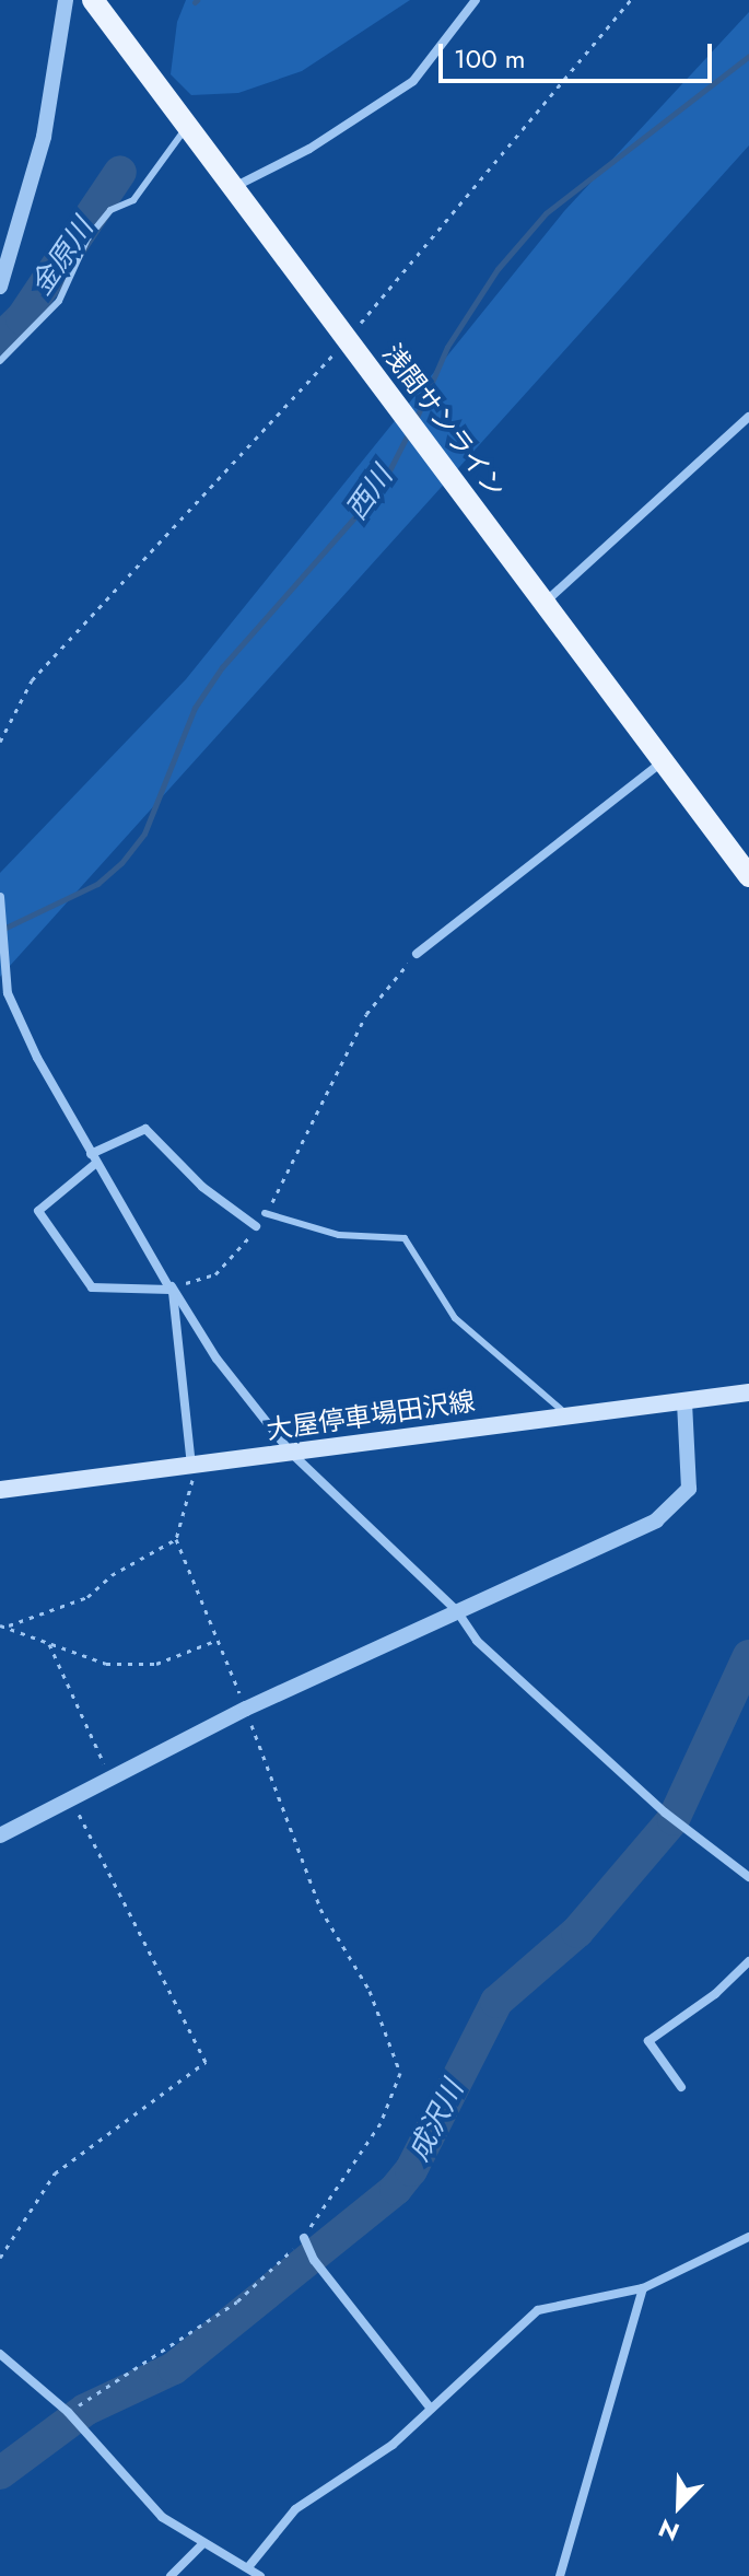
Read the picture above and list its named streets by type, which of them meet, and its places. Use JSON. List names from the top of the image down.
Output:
{
  "streets": {
    "main road": ["浅間サンライン", "大屋停車場田沢線"]
  },
  "water": ["金原川", "西川", "成沢川"],
  "scale_bar": "100 m",
  "north": "bottom left"
}
